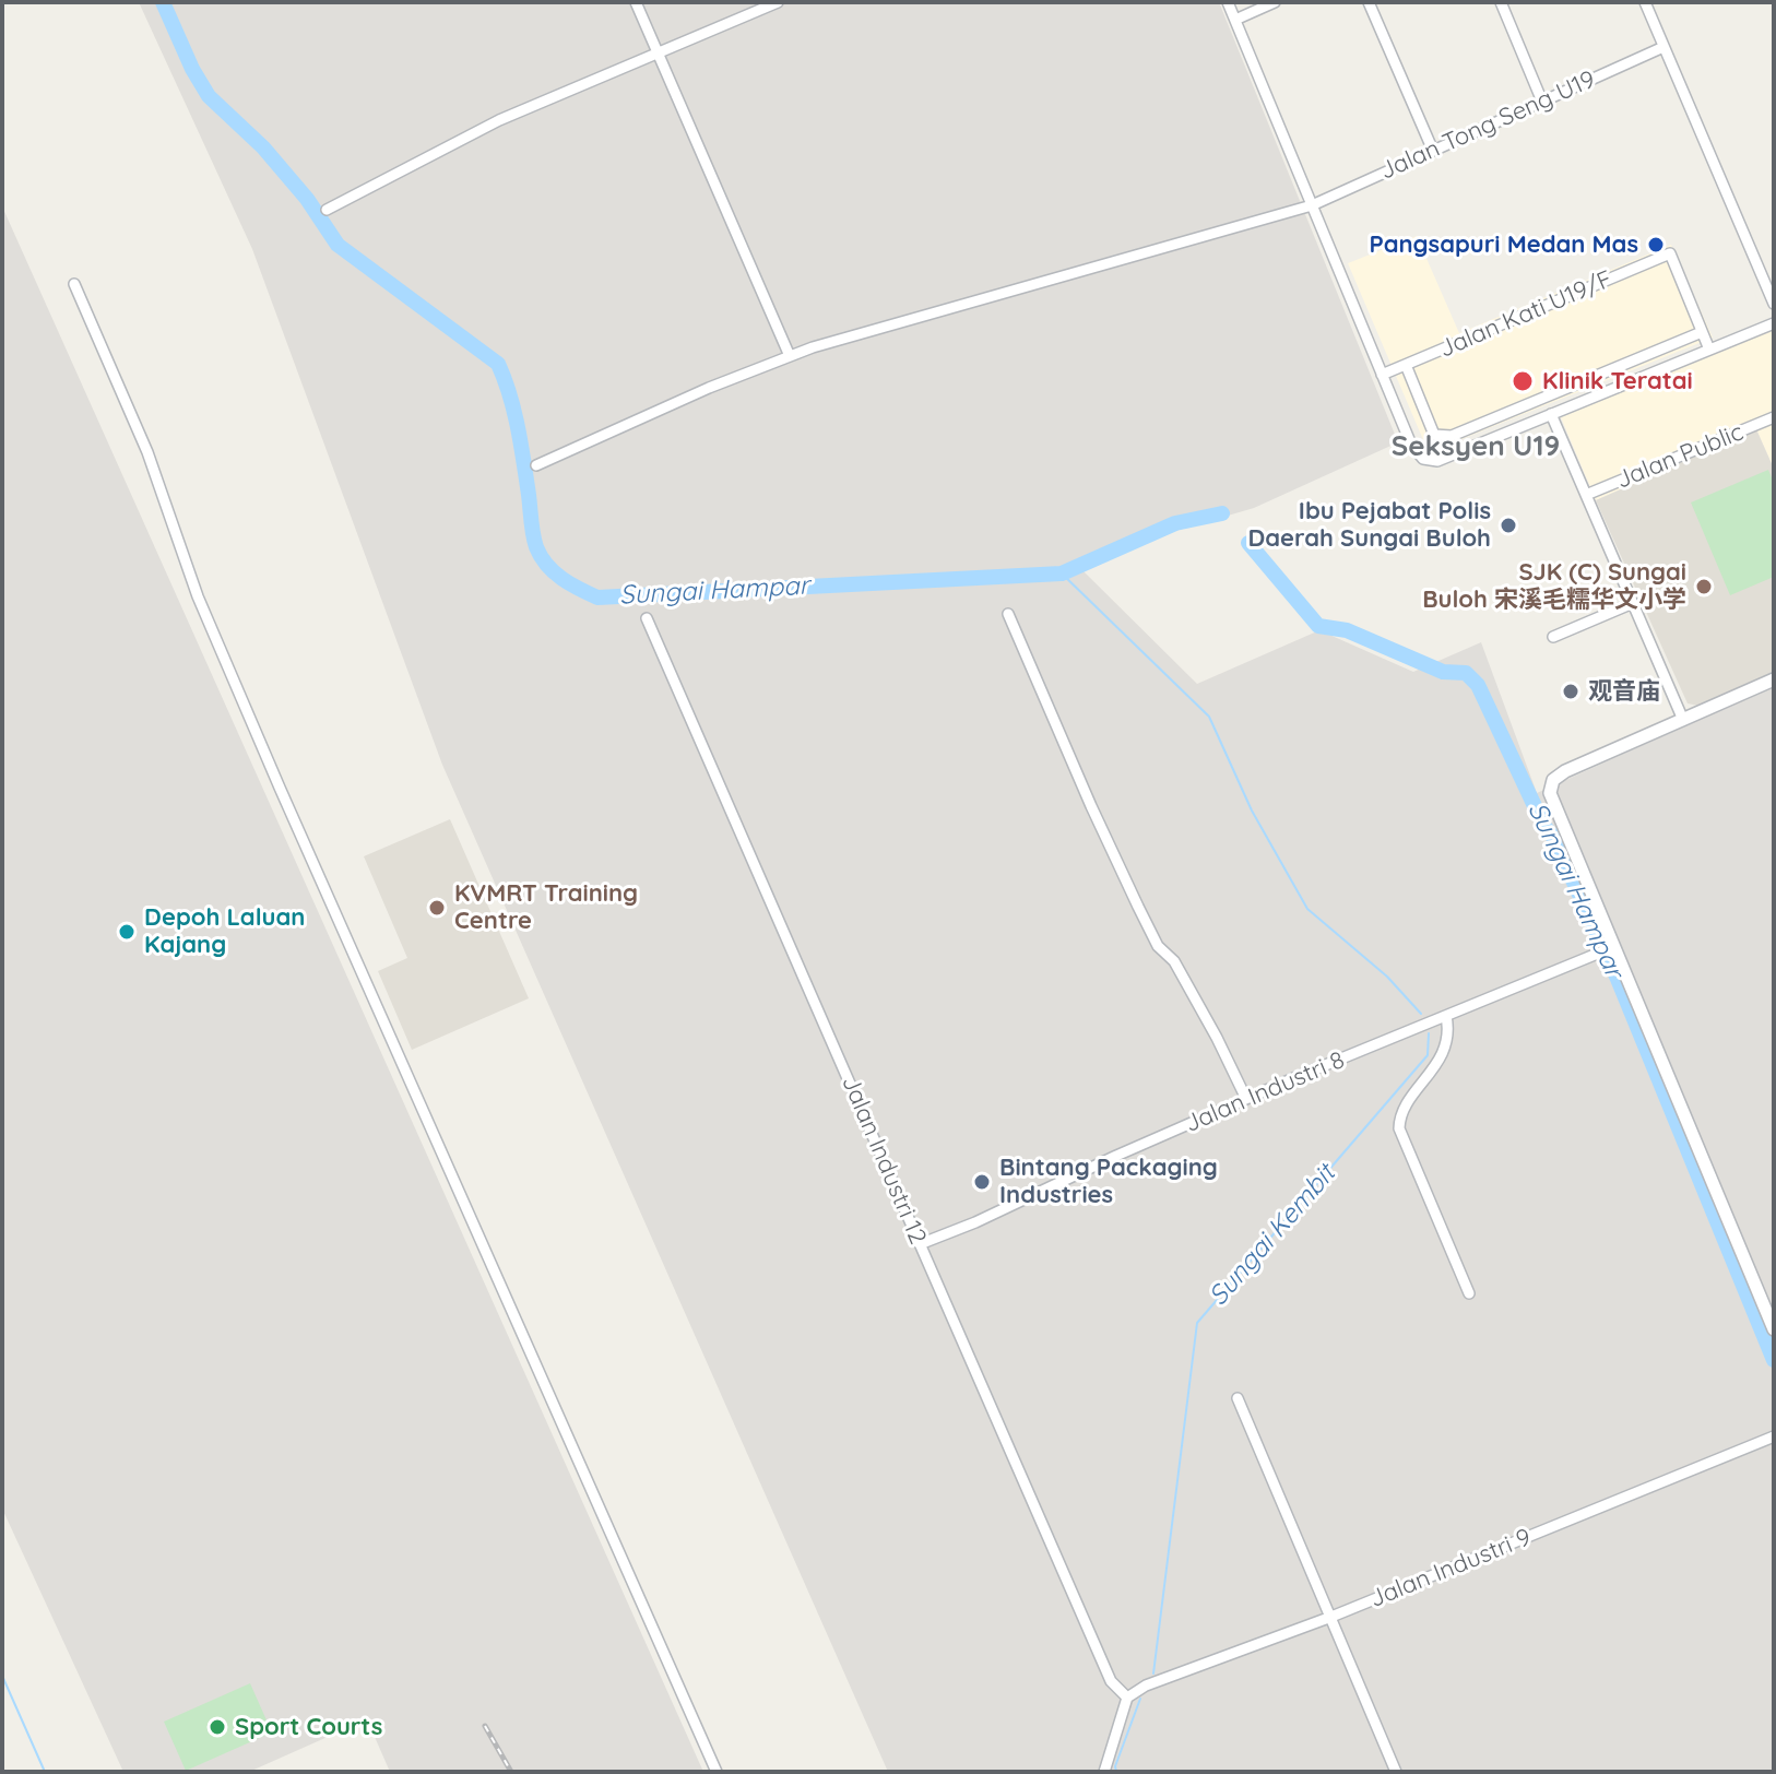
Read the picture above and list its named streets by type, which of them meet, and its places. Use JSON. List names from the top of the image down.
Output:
{
  "streets": {
    "street": [
      "Jalan Tong Seng U19",
      "Jalan Kati U19/F",
      "Jalan Public",
      "Jalan Industri 8",
      "Jalan Industri 12",
      "Jalan Industri 9"
    ]
  },
  "crossings": [
    ["Jalan Industri 8", "Jalan Industri 12"],
    ["Jalan Industri 12", "Jalan Industri 9"]
  ],
  "districts": ["Seksyen U19"],
  "water": ["Sungai Hampar", "Sungai Kembit"],
  "places": [
    "Pangsapuri Medan Mas",
    "Klinik Teratai",
    "Ibu Pejabat Polis Daerah Sungai Buloh",
    "SJK (C) Sungai Buloh 宋溪毛糯华文小学",
    "观音庙",
    "KVMRT Training Centre",
    "Depoh Laluan Kajang",
    "Bintang Packaging Industries",
    "Sport Courts"
  ]
}
